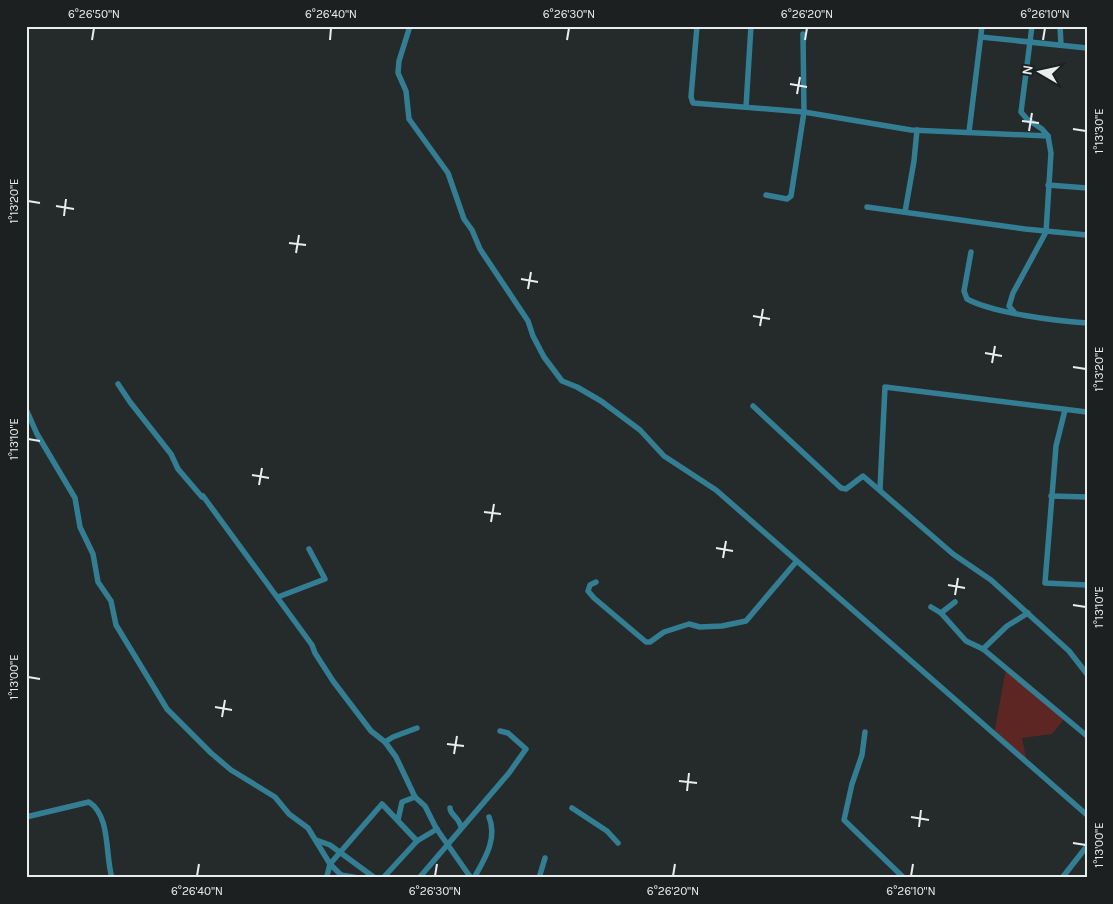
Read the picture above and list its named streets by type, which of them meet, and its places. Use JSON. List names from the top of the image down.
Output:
{
  "north": "left",
  "coordinates": [
    "6°26'50\"N",
    "6°26'40\"N",
    "6°26'30\"N",
    "6°26'20\"N",
    "6°26'10\"N",
    "1°13'30\"E",
    "1°13'20\"E",
    "1°13'10\"E",
    "1°13'00\"E"
  ]
}
